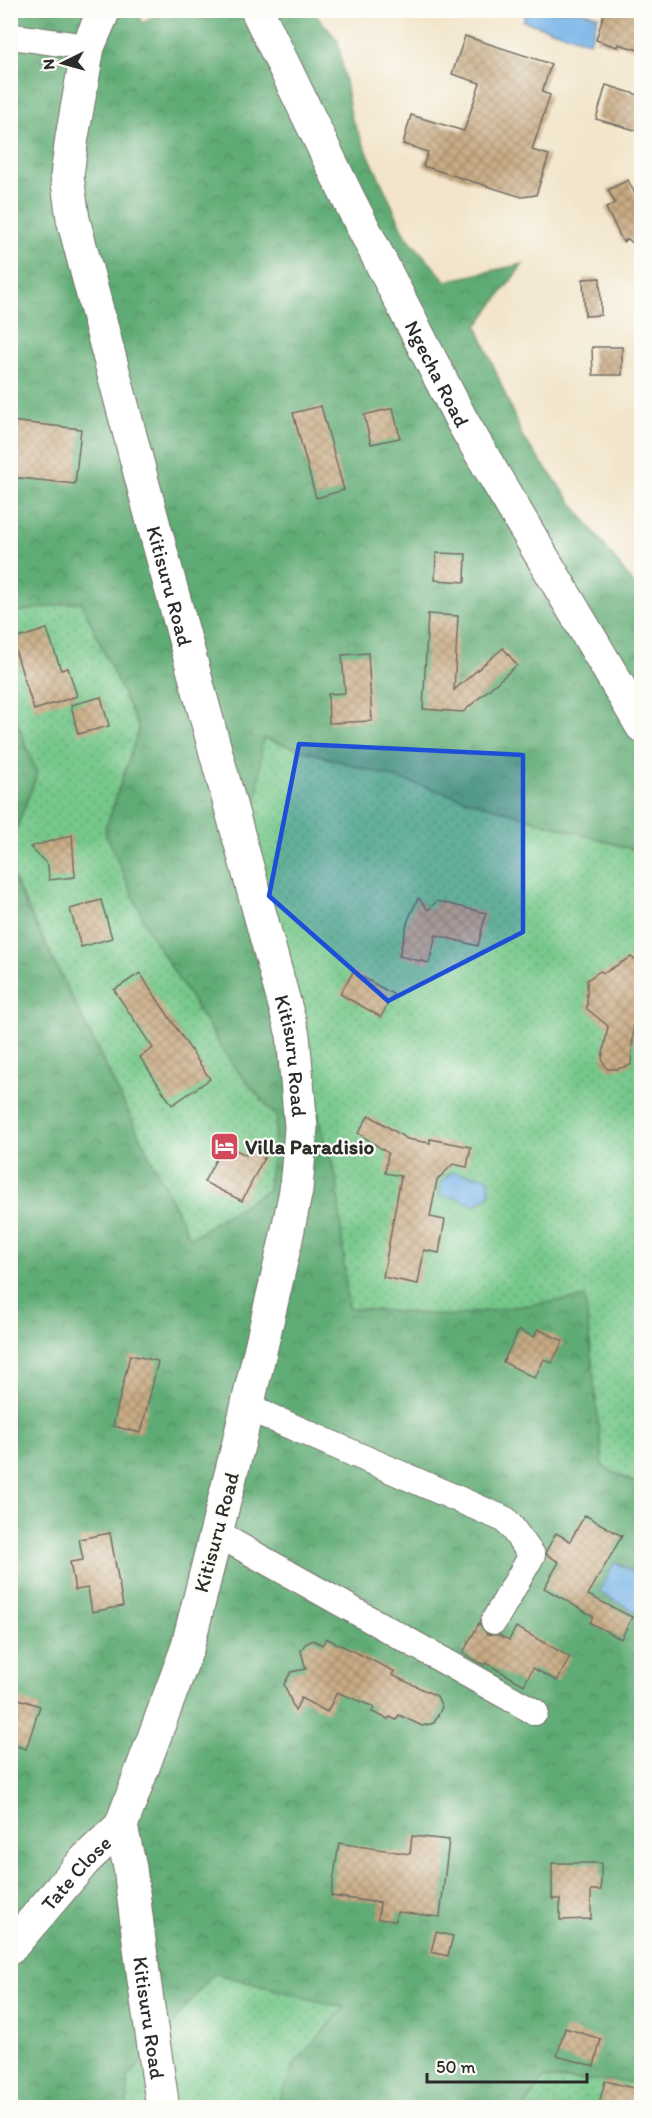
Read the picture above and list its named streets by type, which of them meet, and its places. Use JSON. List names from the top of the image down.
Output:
{
  "streets": {
    "street": ["Ngecha Road", "Kitisuru Road", "Tate Close"]
  },
  "crossings": [
    ["Kitisuru Road", "Tate Close"]
  ],
  "places": {
    "hotel": ["Villa Paradisio"]
  },
  "scale_bar": "50 m",
  "north": "left"
}
